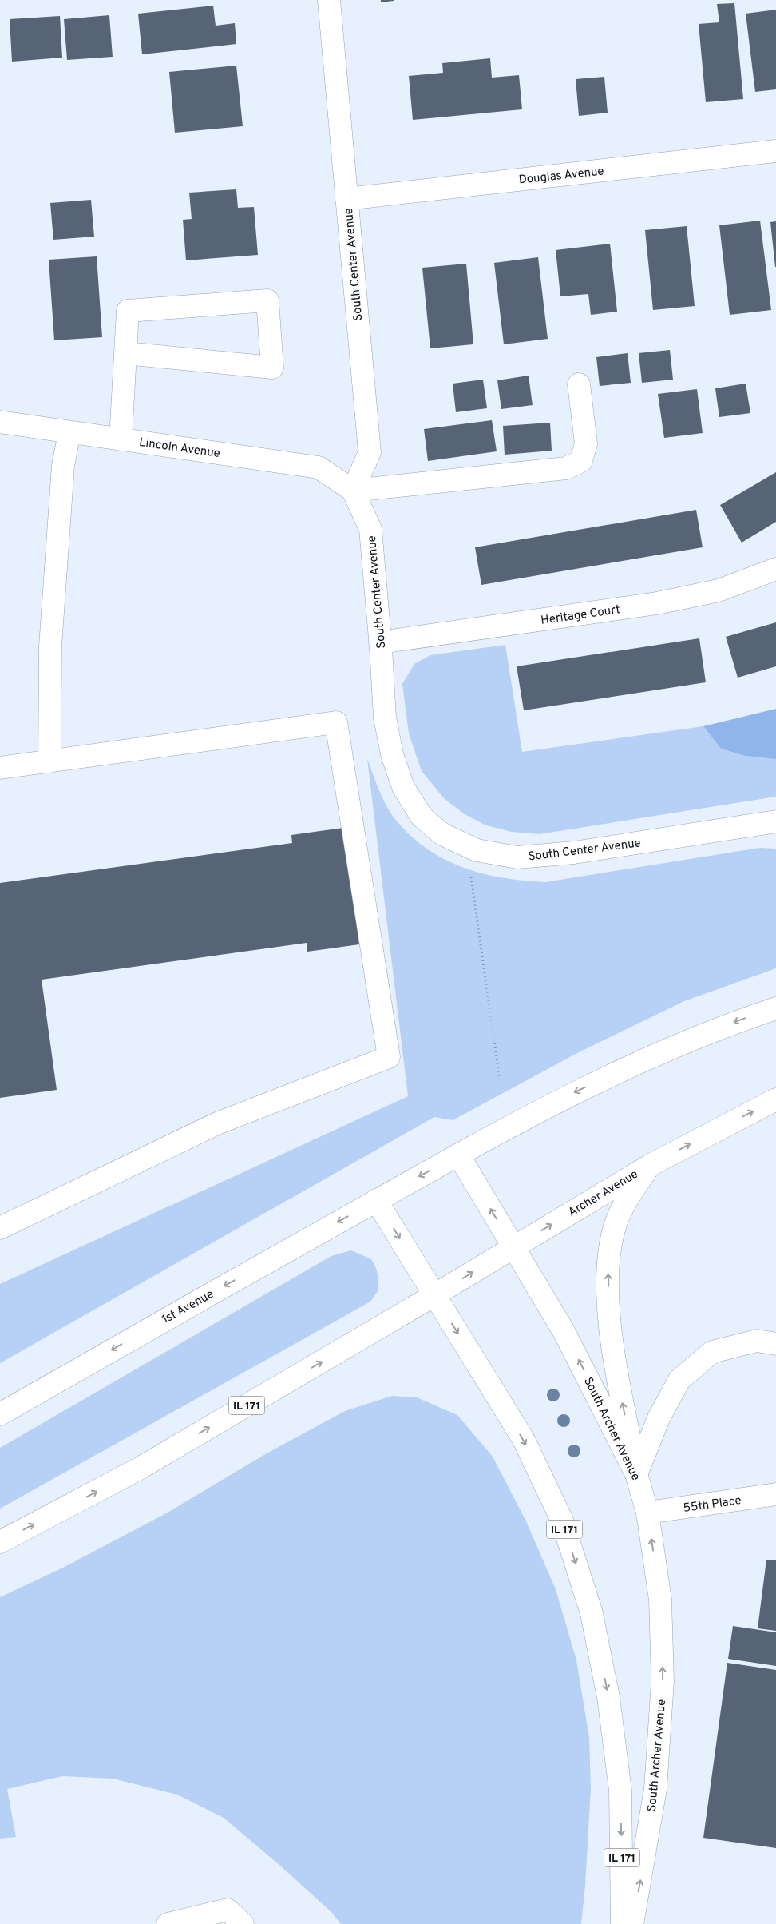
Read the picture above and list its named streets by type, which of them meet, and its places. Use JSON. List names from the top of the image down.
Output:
{
  "streets": {
    "main road": [
      "Douglas Avenue",
      "South Center Avenue",
      "Lincoln Avenue",
      "Heritage Court",
      "Archer Avenue",
      "1st Avenue",
      "IL 171",
      "South Archer Avenue",
      "55th Place"
    ]
  },
  "crossings": [
    ["Douglas Avenue", "South Center Avenue"],
    ["South Center Avenue", "Lincoln Avenue"],
    ["South Center Avenue", "Heritage Court"],
    ["Archer Avenue", "IL 171"],
    ["Archer Avenue", "South Archer Avenue"],
    ["1st Avenue", "South Archer Avenue"],
    ["South Archer Avenue", "55th Place"]
  ]
}
